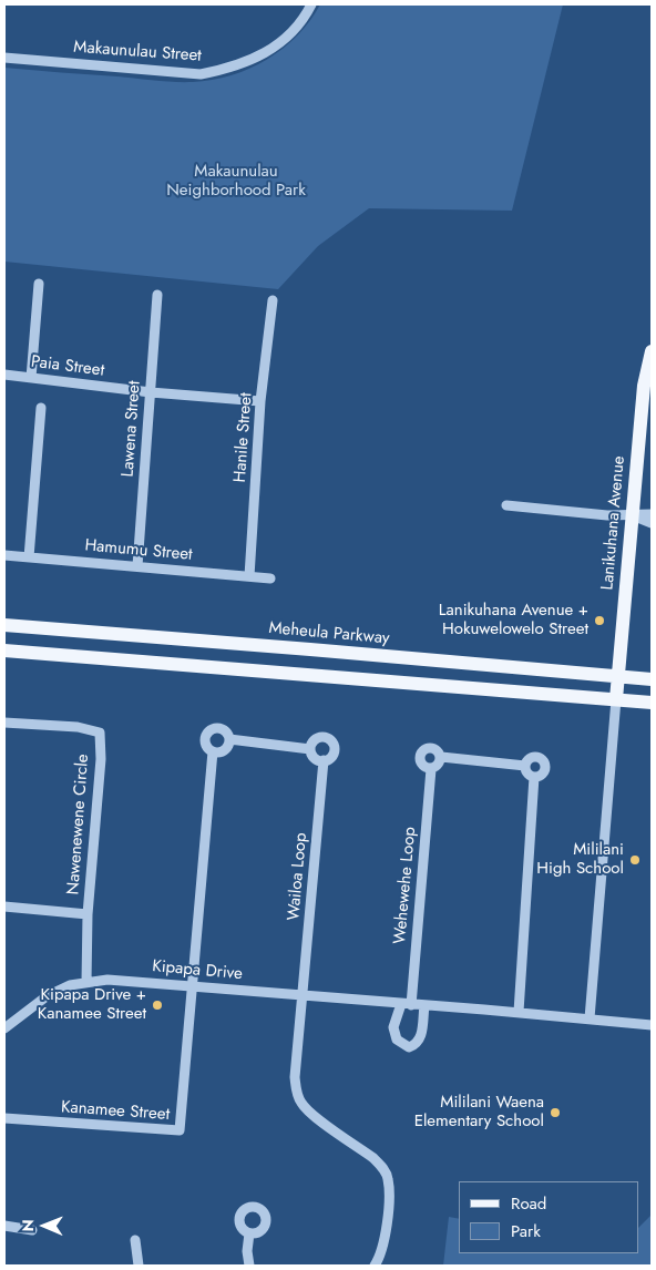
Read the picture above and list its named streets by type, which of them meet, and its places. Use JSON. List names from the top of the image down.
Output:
{
  "streets": {
    "main road": ["Lanikuhana Avenue", "Meheula Parkway"],
    "street": [
      "Makaunulau Street",
      "Paia Street",
      "Lawena Street",
      "Hanile Street",
      "Hamumu Street",
      "Nawenewene Circle",
      "Wailoa Loop",
      "Wehewehe Loop",
      "Kipapa Drive",
      "Kanamee Street"
    ]
  },
  "crossings": [
    ["Paia Street", "Lawena Street"],
    ["Paia Street", "Hanile Street"],
    ["Lawena Street", "Hamumu Street"],
    ["Hanile Street", "Hamumu Street"],
    ["Lanikuhana Avenue", "Meheula Parkway"],
    ["Nawenewene Circle", "Kipapa Drive"],
    ["Wailoa Loop", "Kipapa Drive"],
    ["Wailoa Loop", "Kanamee Street"],
    ["Wehewehe Loop", "Kipapa Drive"],
    ["Kipapa Drive", "Kanamee Street"]
  ],
  "parks": ["Makaunulau Neighborhood Park"],
  "places": [
    "Lanikuhana Avenue + Hokuwelowelo Street",
    "Mililani High School",
    "Kipapa Drive + Kanamee Street",
    "Mililani Waena Elementary School"
  ],
  "legend": ["Road", "Park"],
  "north": "left"
}
